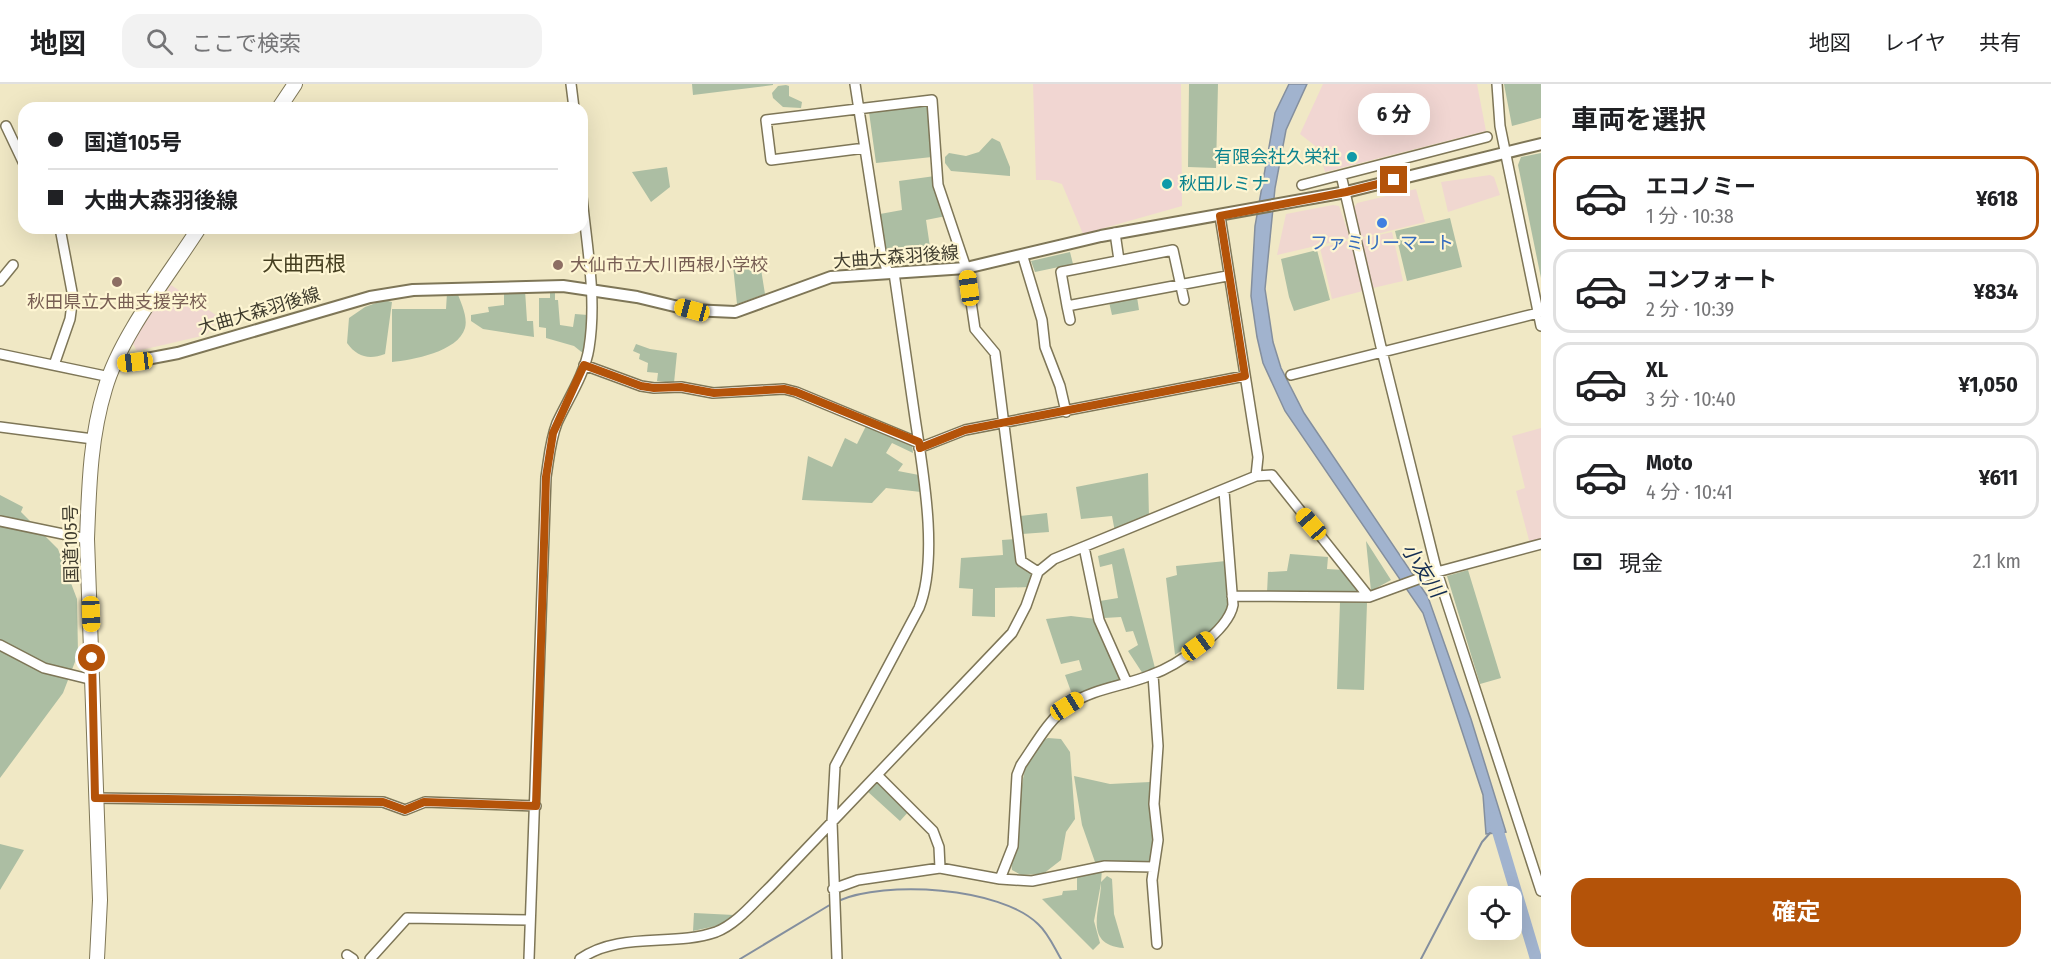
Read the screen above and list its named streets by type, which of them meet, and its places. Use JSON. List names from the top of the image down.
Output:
{
  "streets": {
    "highway": ["国道105号"],
    "main road": ["大曲大森羽後線"]
  },
  "crossings": [
    ["大曲大森羽後線", "国道105号"]
  ],
  "districts": ["大曲西根"],
  "water": ["小友川"],
  "places": [
    "有限会社久栄社",
    "秋田ルミナ",
    "ファミリーマート",
    "大仙市立大川西根小学校",
    "秋田県立大曲支援学校"
  ],
  "page": {
    "header": "地図",
    "search": "ここで検索",
    "nav": ["地図", "レイヤ", "共有"],
    "heading": "車両を選択",
    "bubble": "6 分",
    "banner": ["国道105号", "大曲大森羽後線"],
    "list": [
      {
        "name": "エコノミー",
        "note": "1 分 · 10:38",
        "value": "¥618"
      },
      {
        "name": "コンフォート",
        "note": "2 分 · 10:39",
        "value": "¥834"
      },
      {
        "name": "XL",
        "note": "3 分 · 10:40",
        "value": "¥1,050"
      },
      {
        "name": "Moto",
        "note": "4 分 · 10:41",
        "value": "¥611"
      }
    ],
    "pay": ["現金", "2.1 km"],
    "buttons": "確定"
  }
}
